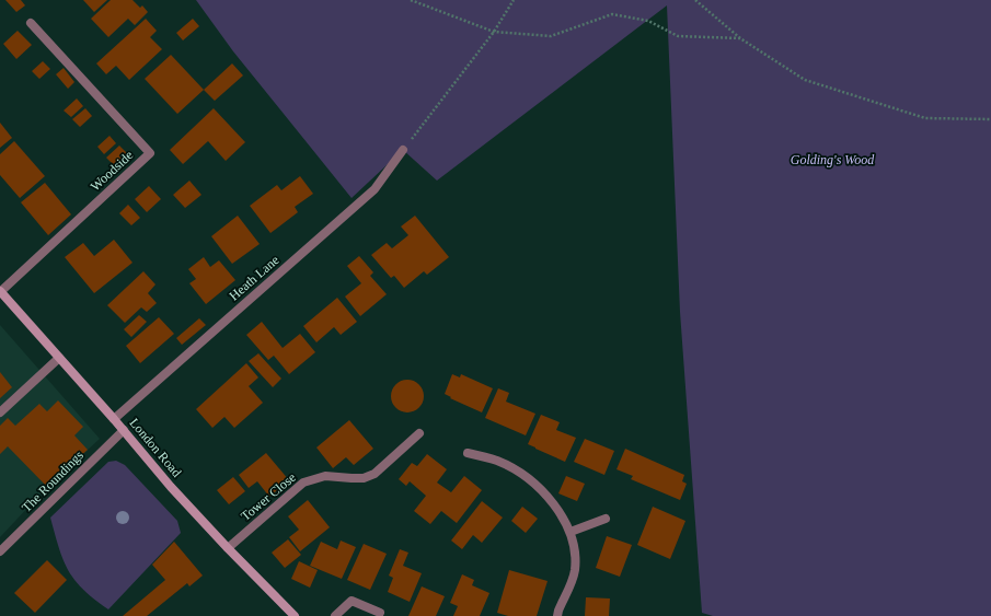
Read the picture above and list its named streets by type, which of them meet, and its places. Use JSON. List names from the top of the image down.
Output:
{
  "streets": {
    "main road": ["London Road"],
    "street": [
      "Woodside",
      "Heath Lane",
      "The Roundings",
      "Tower Close"
    ]
  },
  "crossings": [
    ["Woodside", "London Road"],
    ["Heath Lane", "London Road"],
    ["London Road", "The Roundings"],
    ["London Road", "Tower Close"]
  ],
  "parks": ["Golding's Wood"]
}
